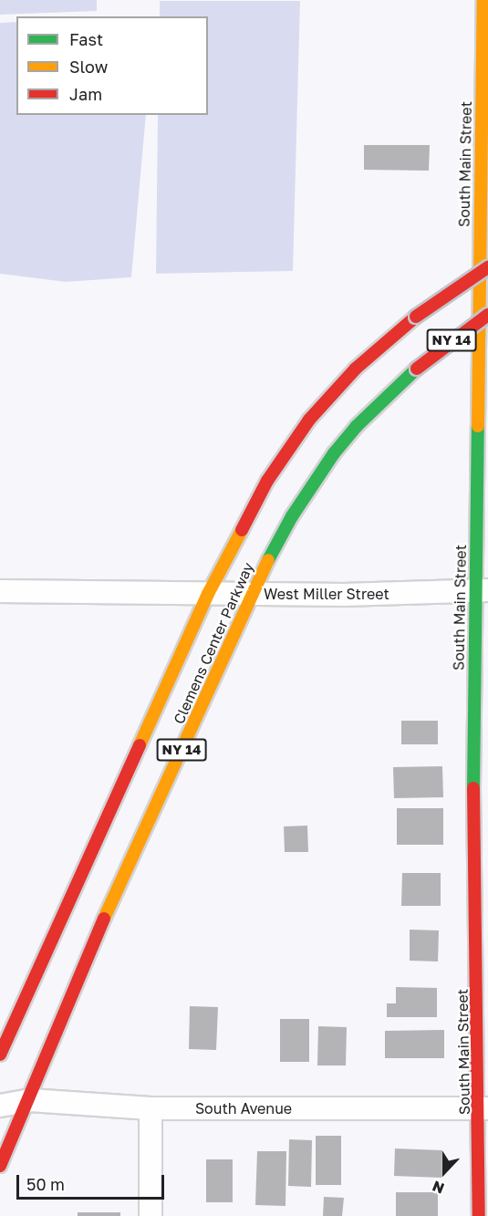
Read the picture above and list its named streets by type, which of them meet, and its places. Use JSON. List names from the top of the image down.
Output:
{
  "streets": {
    "main road": ["South Main Street", "NY 14", "Clemens Center Parkway"],
    "street": ["West Miller Street", "South Avenue"]
  },
  "crossings": [
    ["South Main Street", "West Miller Street"],
    ["South Main Street", "South Avenue"],
    ["West Miller Street", "Clemens Center Parkway"],
    ["Clemens Center Parkway", "South Avenue"]
  ],
  "legend": ["Fast", "Slow", "Jam"],
  "scale_bar": "50 m",
  "north": "bottom"
}
